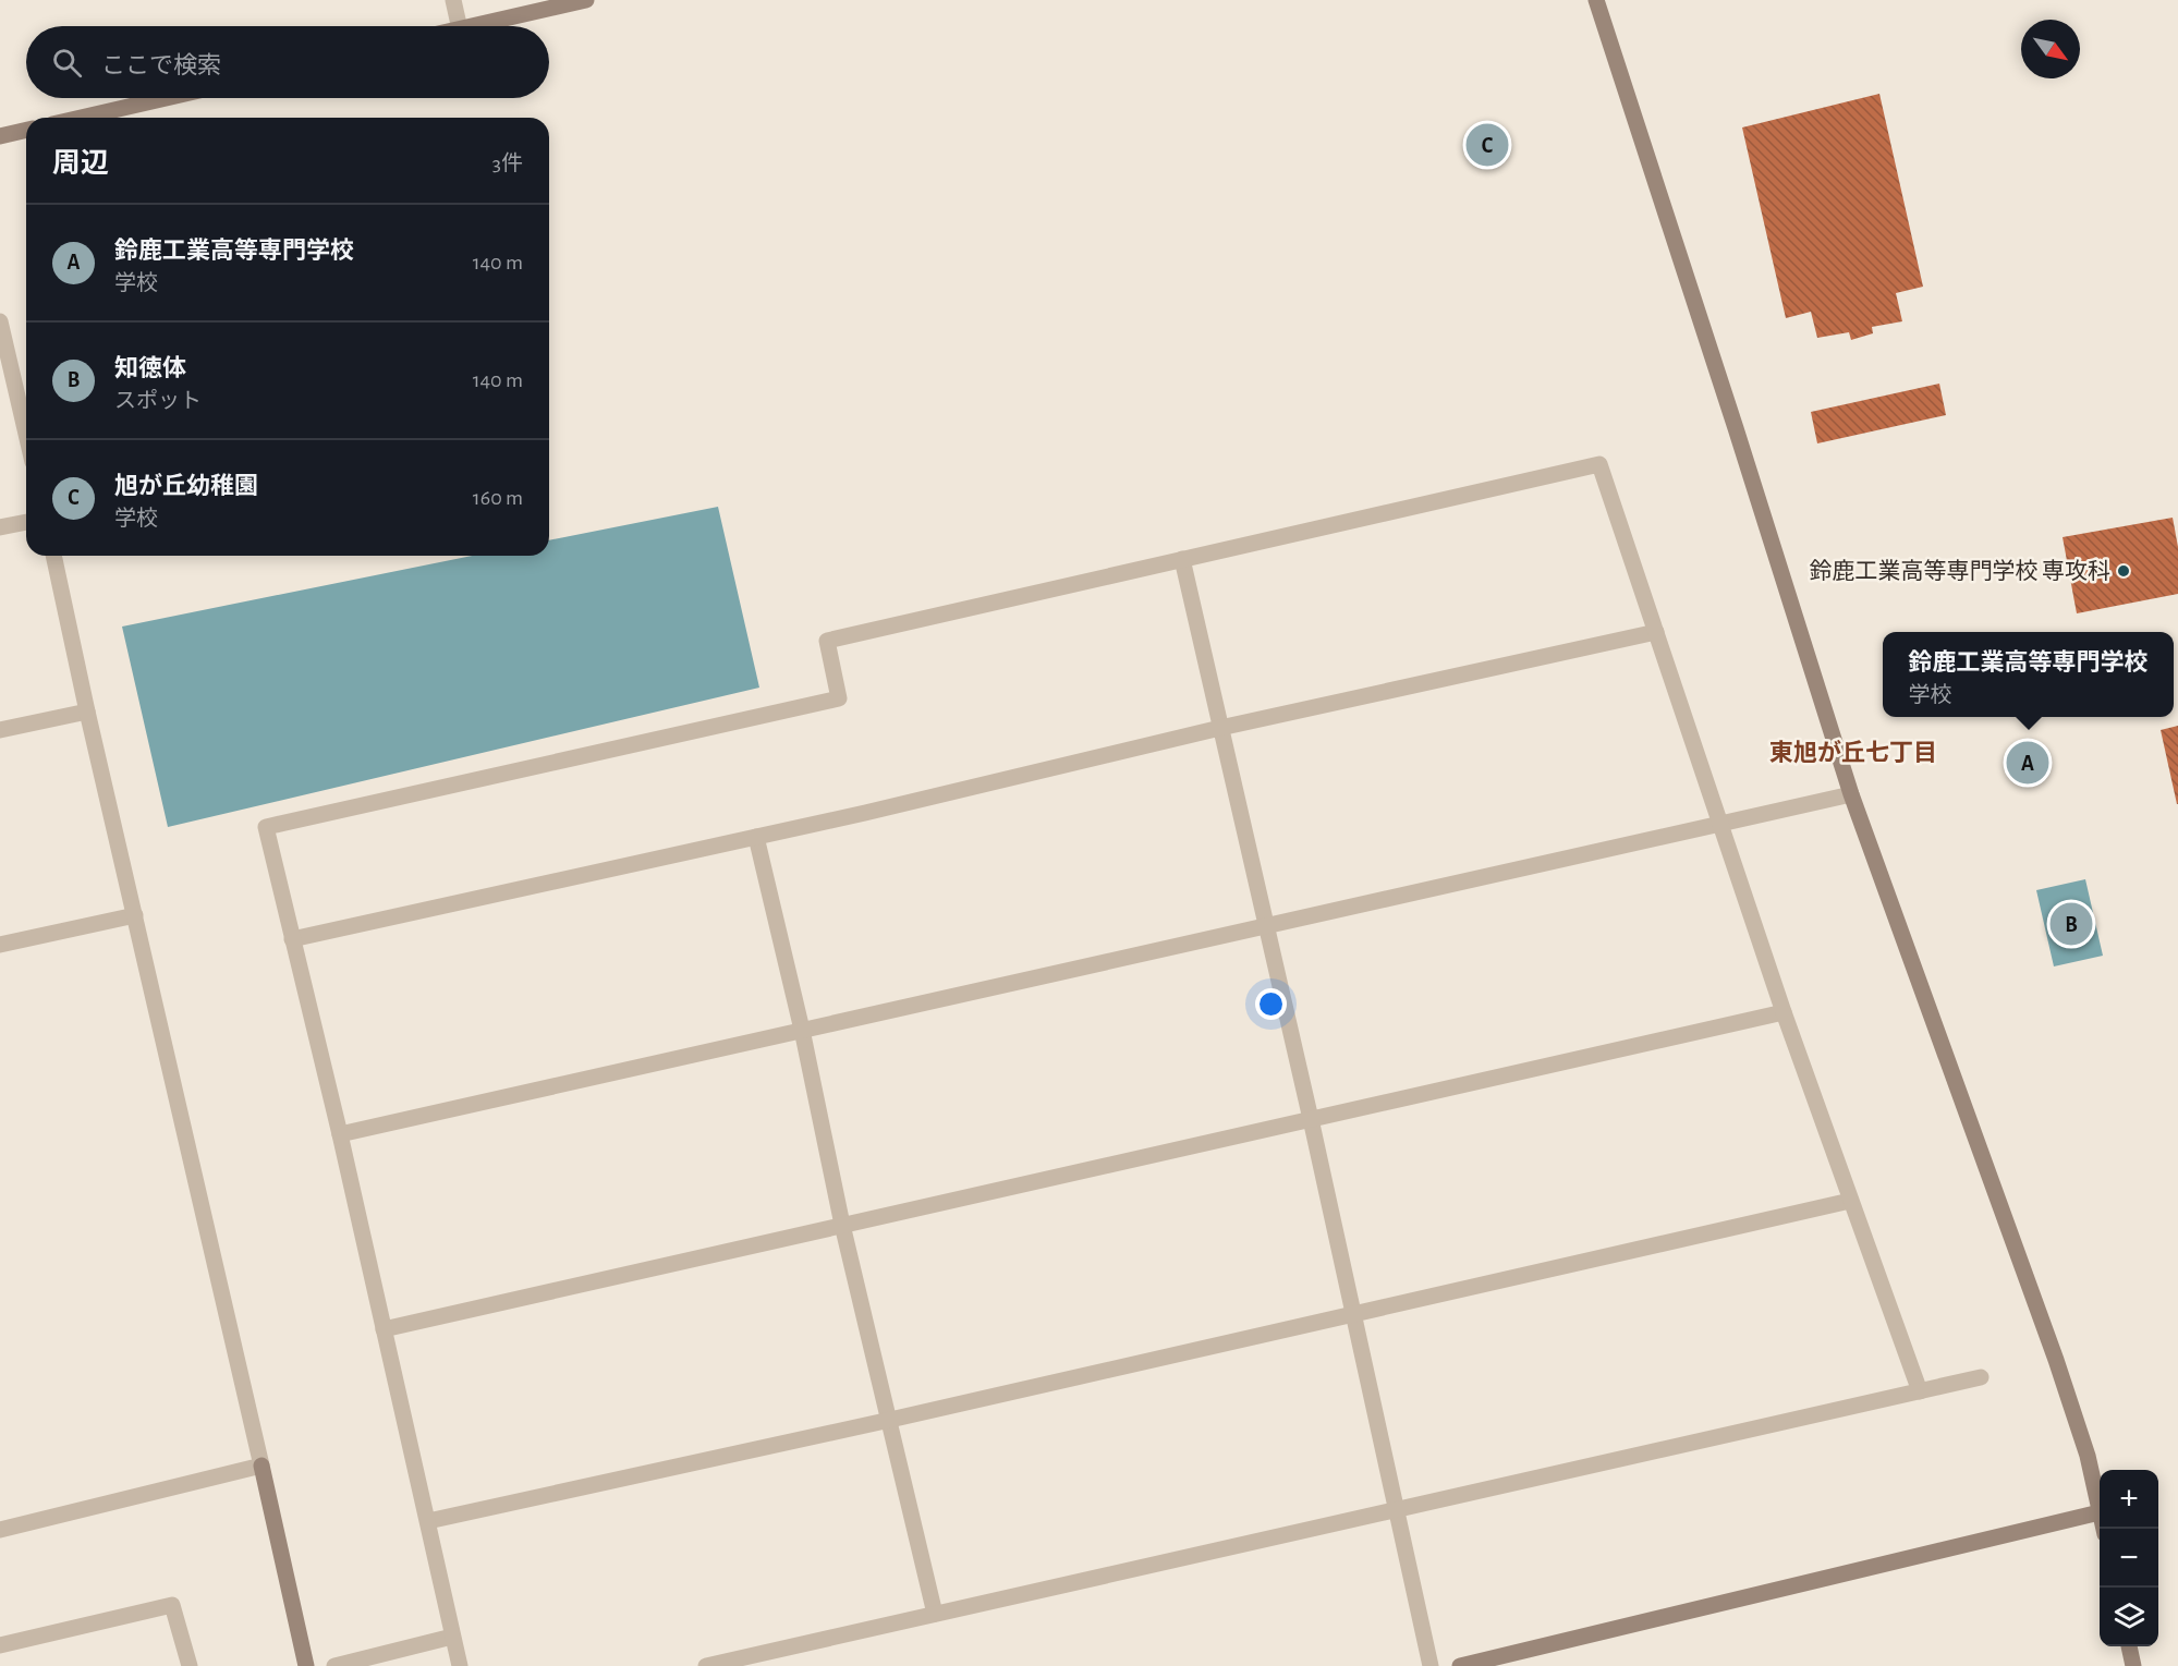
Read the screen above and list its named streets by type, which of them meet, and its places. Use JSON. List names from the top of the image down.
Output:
{
  "districts": ["東旭が丘七丁目"],
  "places": ["鈴鹿工業高等専門学校 専攻科"],
  "north": "bottom right",
  "page": {
    "search": "ここで検索",
    "heading": ["周辺", "3件"],
    "pins": ["C", "A", "B"],
    "list": [
      {
        "mark": "A",
        "name": "鈴鹿工業高等専門学校",
        "note": "学校",
        "value": "140 m"
      },
      {
        "mark": "B",
        "name": "知徳体",
        "note": "スポット",
        "value": "140 m"
      },
      {
        "mark": "C",
        "name": "旭が丘幼稚園",
        "note": "学校",
        "value": "160 m"
      }
    ],
    "popup": ["鈴鹿工業高等専門学校", "学校"],
    "map_buttons": ["+", "−"]
  }
}
